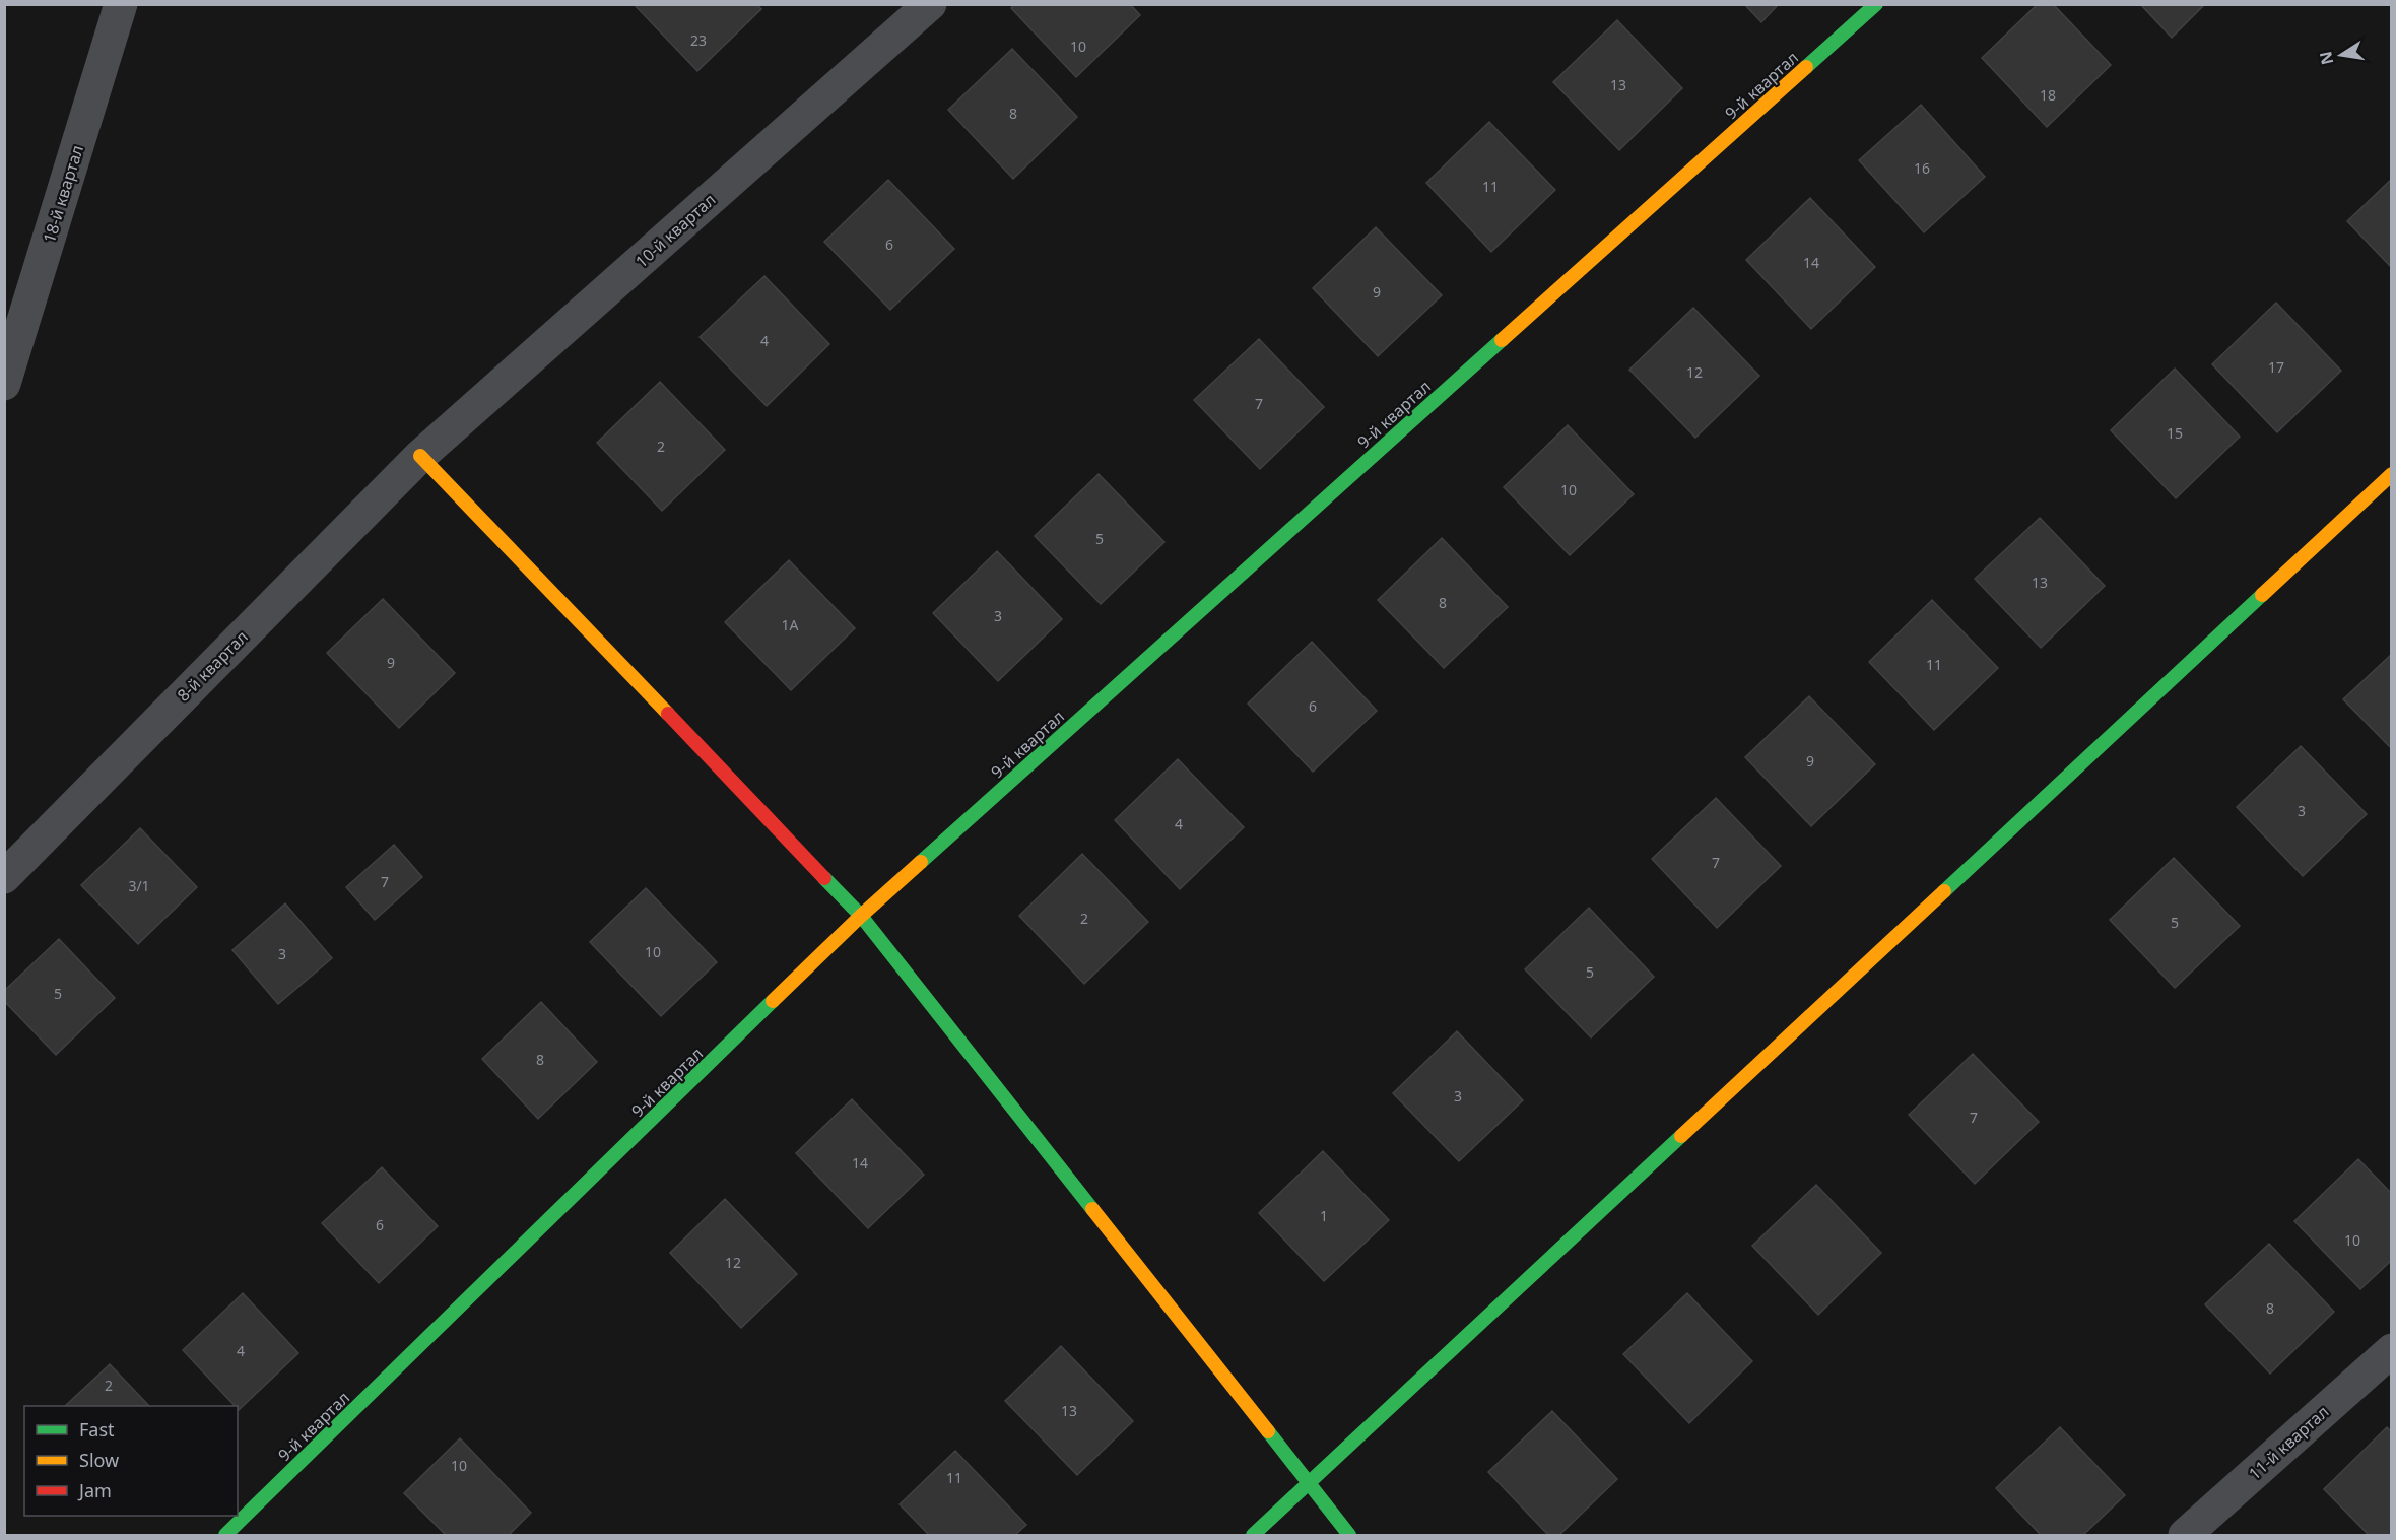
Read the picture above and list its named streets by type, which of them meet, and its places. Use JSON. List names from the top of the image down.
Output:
{
  "streets": {
    "street": [
      "9-й квартал",
      "18-й квартал",
      "10-й квартал",
      "8-й квартал",
      "11-й квартал"
    ]
  },
  "crossings": [
    ["10-й квартал", "8-й квартал"]
  ],
  "house_numbers": [
    "23",
    "10",
    "13",
    "18",
    "8",
    "16",
    "11",
    "6",
    "14",
    "9",
    "4",
    "17",
    "12",
    "7",
    "15",
    "2",
    "10",
    "5",
    "13",
    "8",
    "3",
    "1А",
    "9",
    "11",
    "6",
    "9",
    "3",
    "4",
    "7",
    "7",
    "3/1",
    "2",
    "5",
    "10",
    "3",
    "5",
    "5",
    "8",
    "3",
    "7",
    "14",
    "1",
    "6",
    "10",
    "12",
    "8",
    "4",
    "2",
    "13",
    "10",
    "11"
  ],
  "legend": ["Fast", "Slow", "Jam"],
  "north": "left"
}
